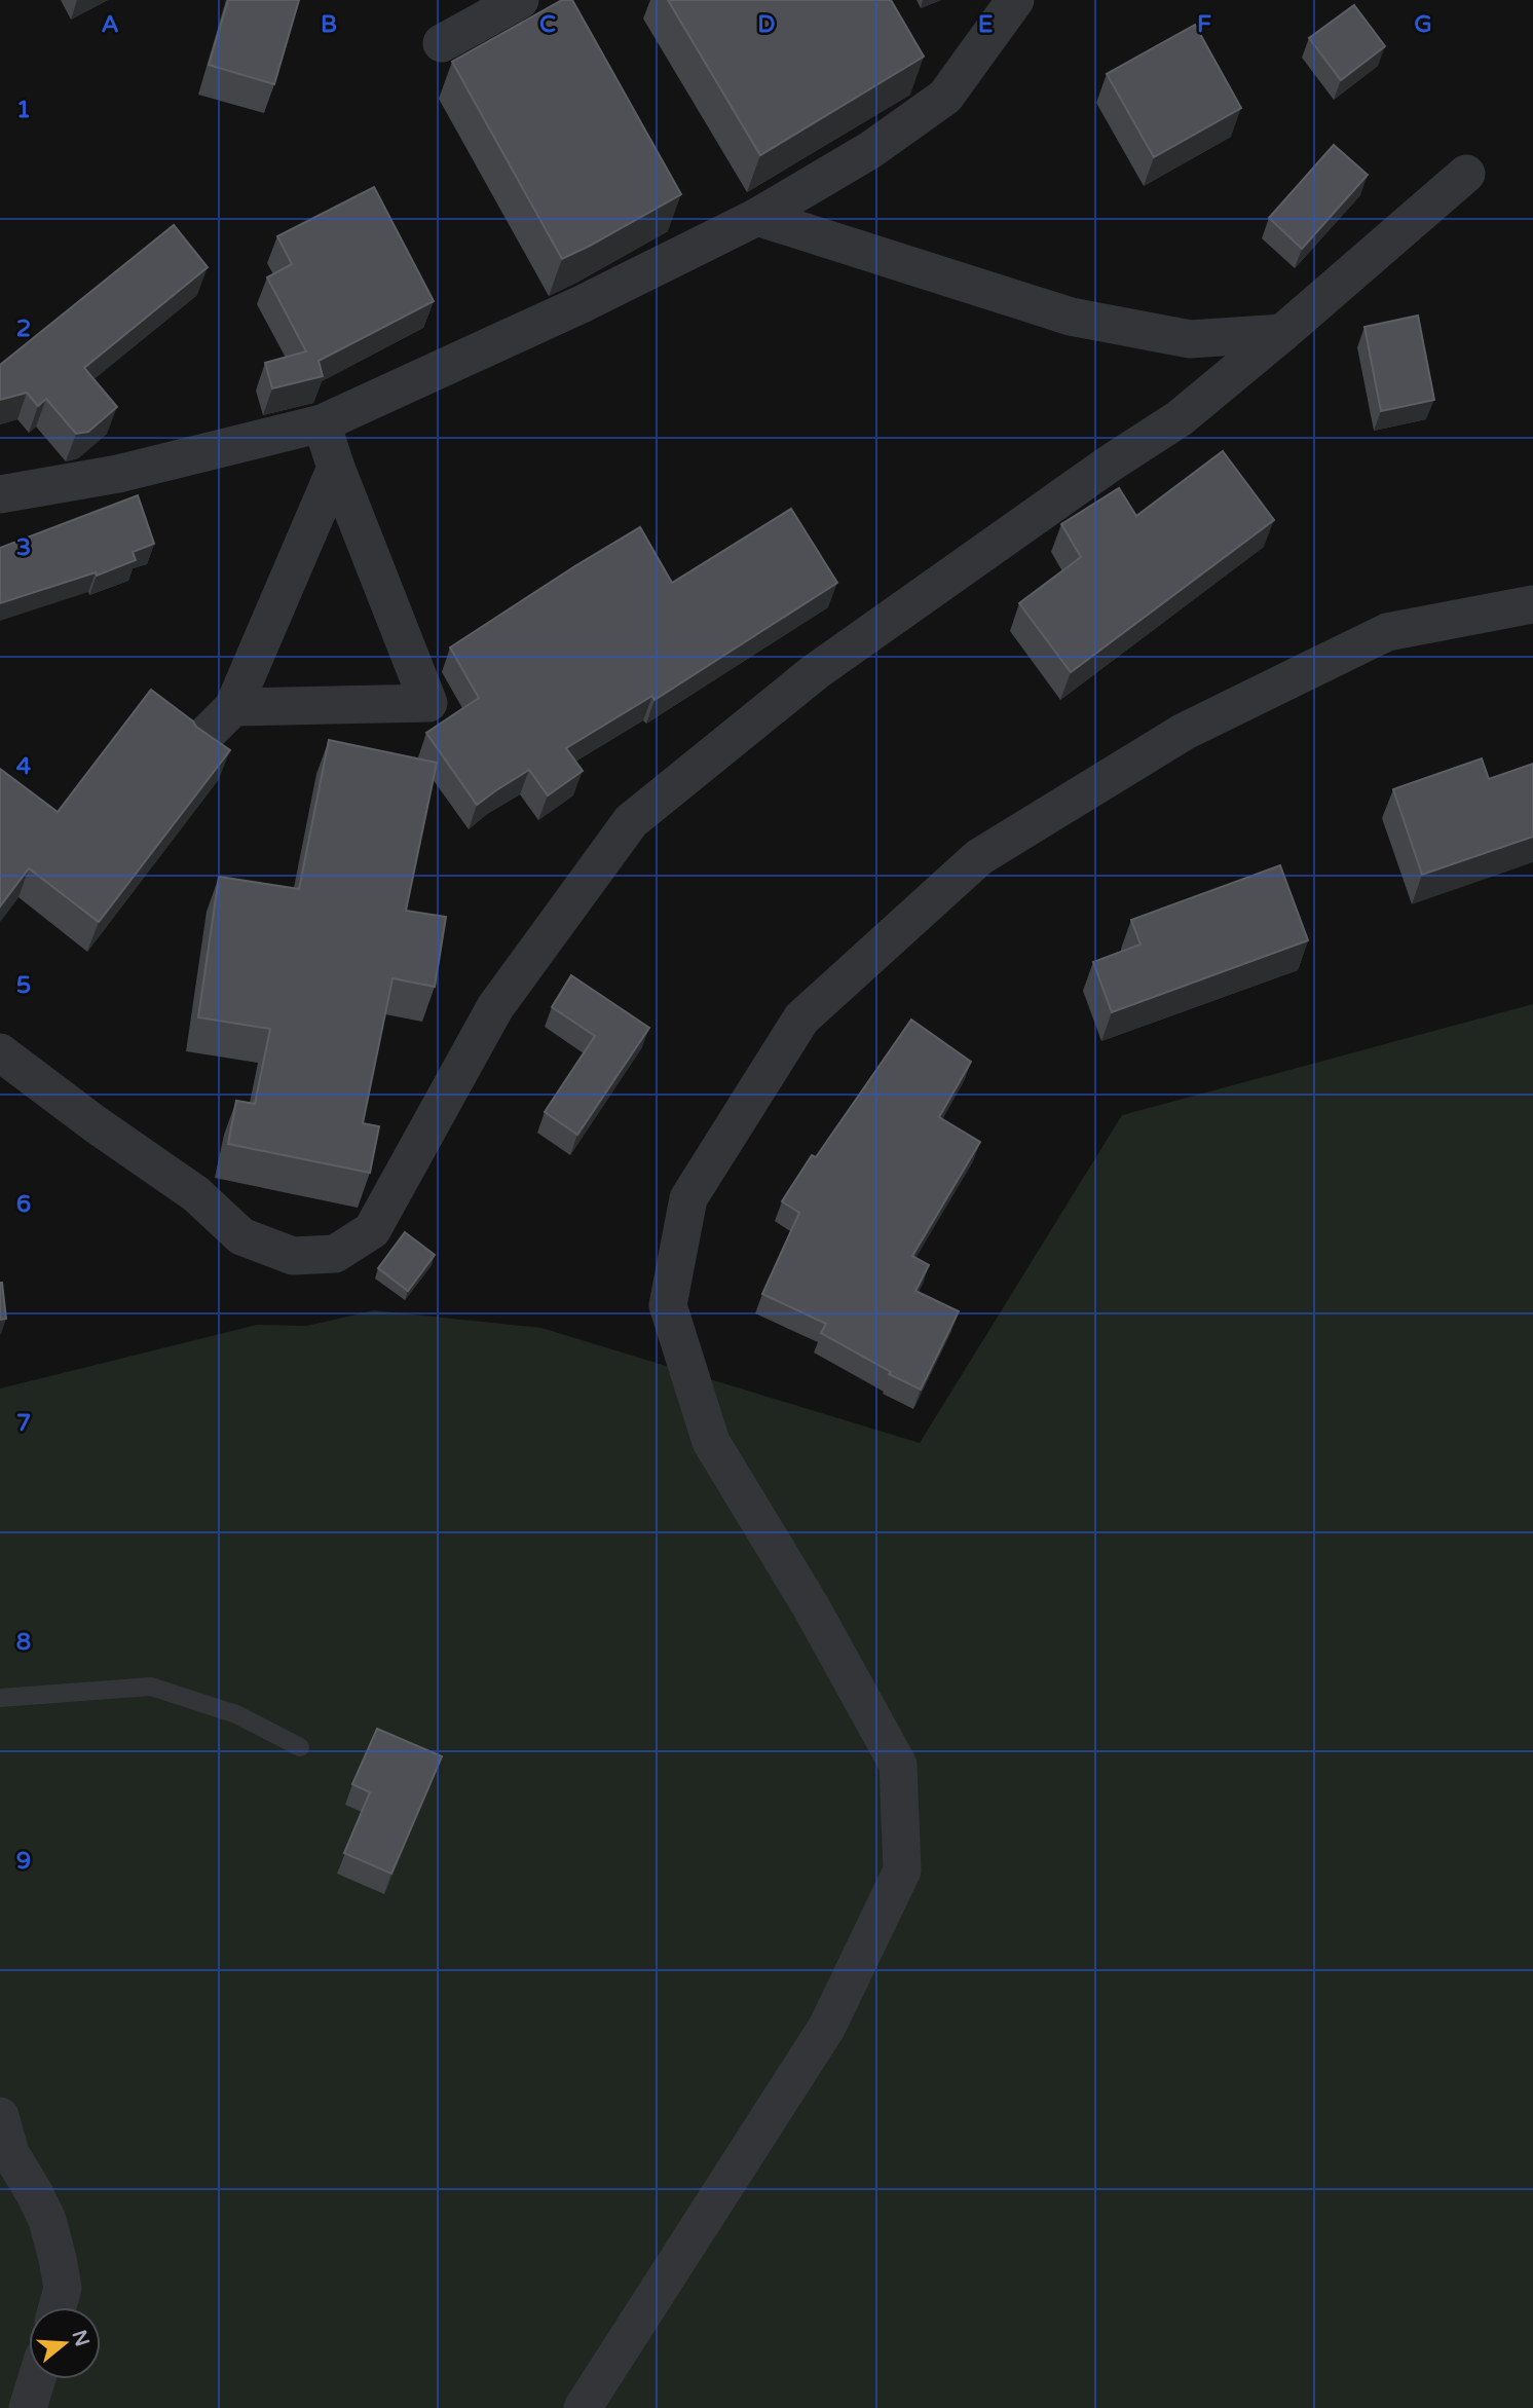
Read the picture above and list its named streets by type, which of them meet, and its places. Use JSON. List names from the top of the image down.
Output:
{
  "north": "right",
  "grid": {
    "columns": [
      "A",
      "B",
      "C",
      "D",
      "E",
      "F",
      "G"
    ],
    "rows": [
      "1",
      "2",
      "3",
      "4",
      "5",
      "6",
      "7",
      "8",
      "9"
    ]
  }
}
